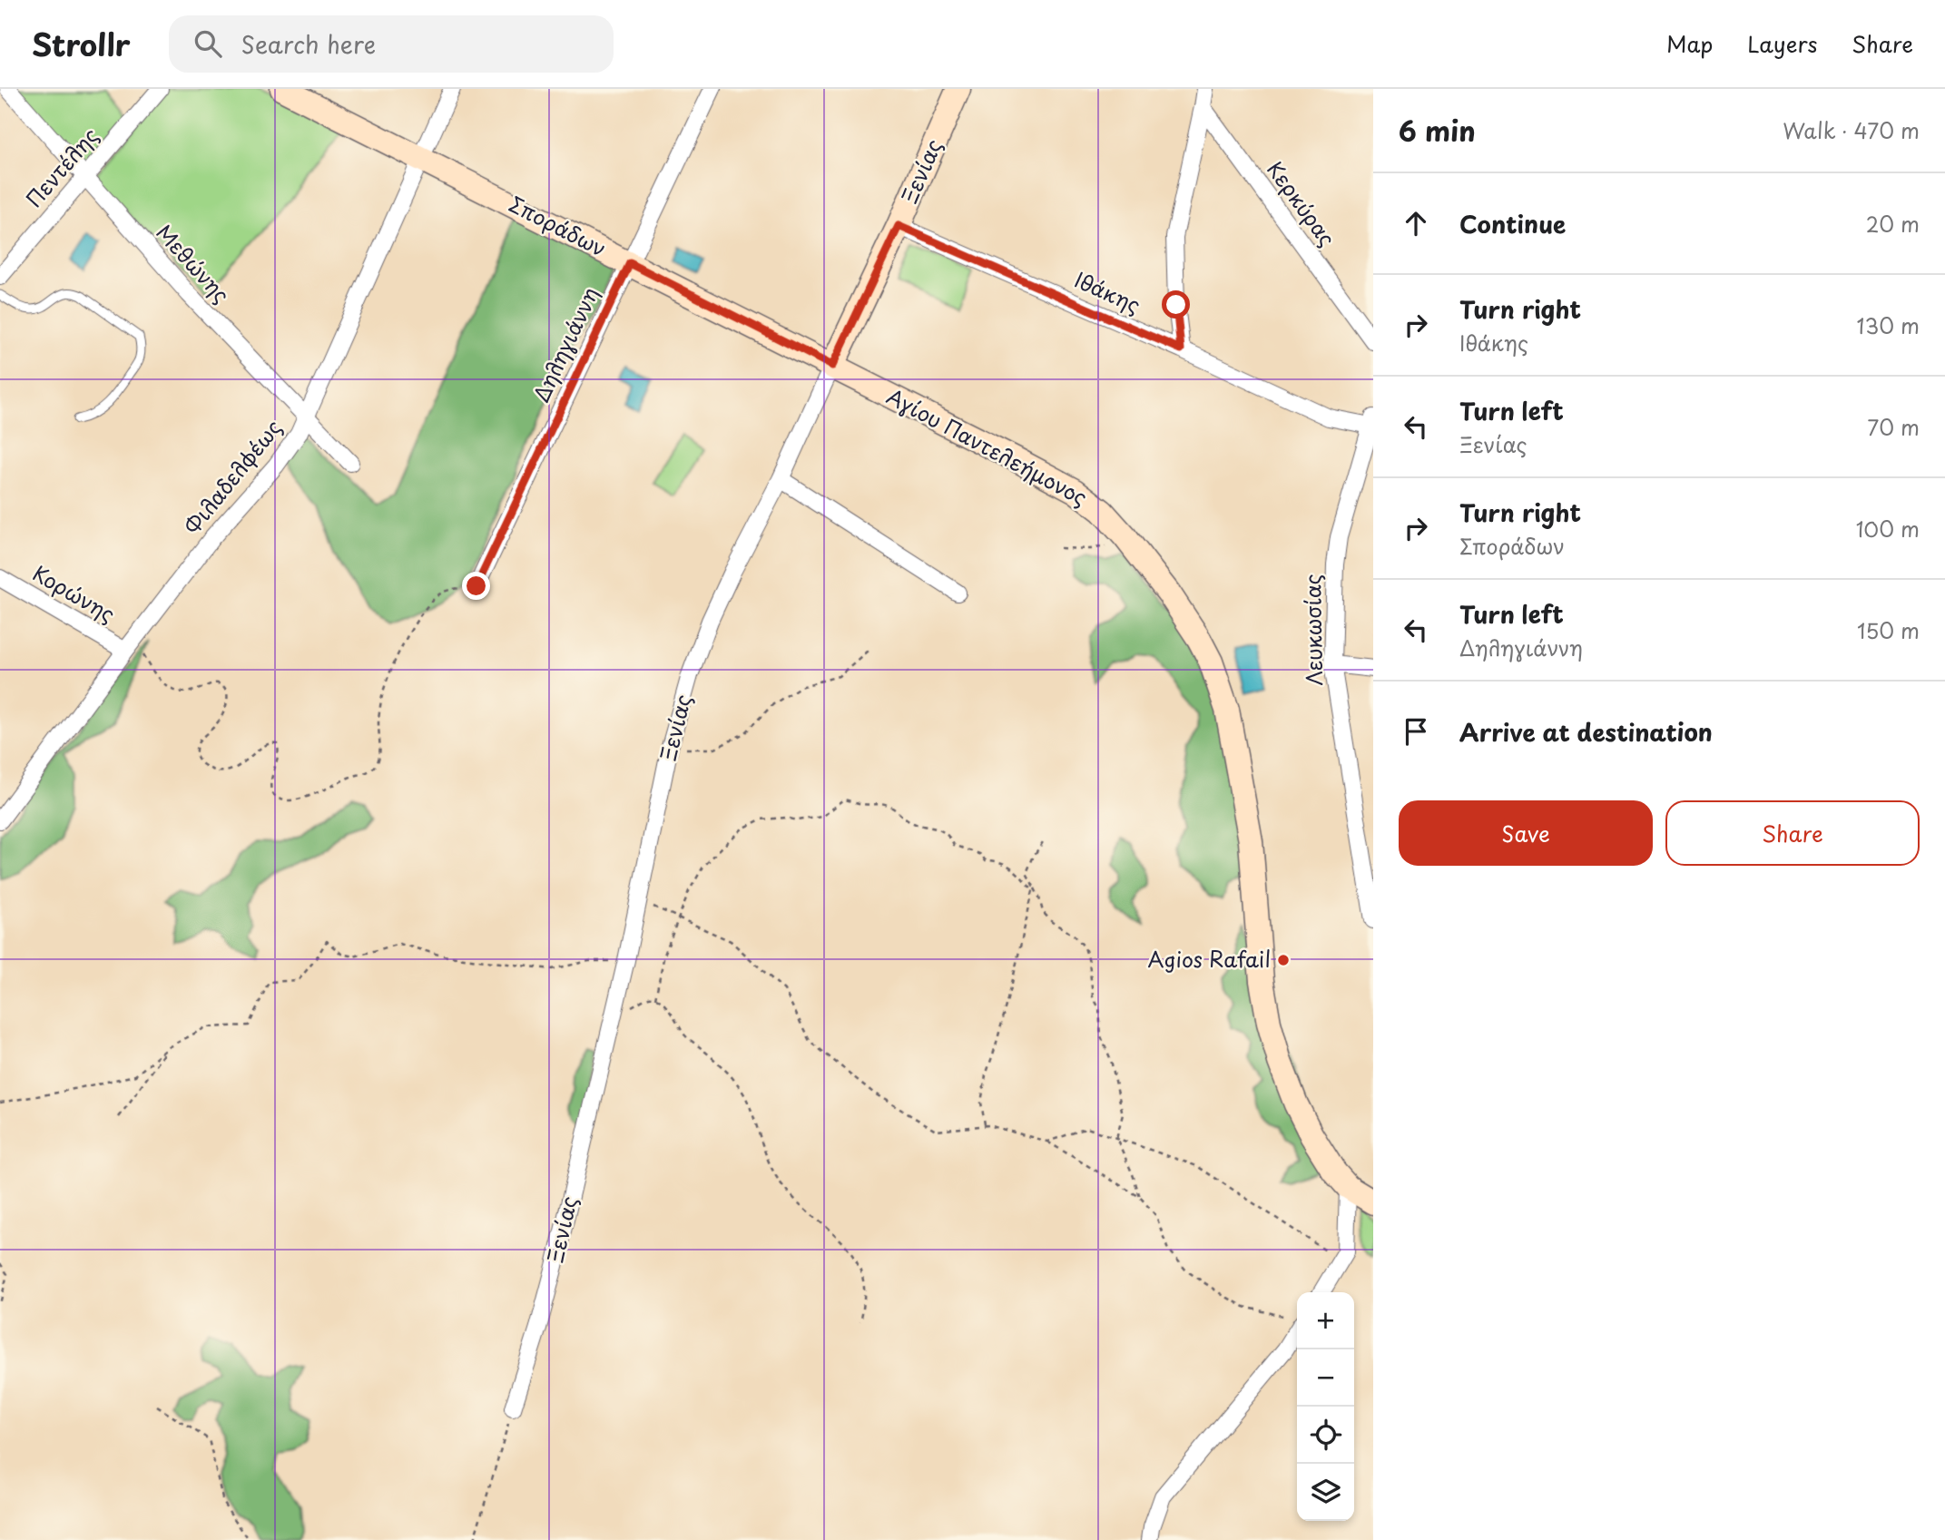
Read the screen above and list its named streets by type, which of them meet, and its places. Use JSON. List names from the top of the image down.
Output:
{
  "streets": {
    "street": [
      "Πεντέλης",
      "Ξενίας",
      "Κερκύρας",
      "Σποράδων",
      "Μεθώνης",
      "Ιθάκης",
      "Δηληγιάννη",
      "Αγίου Παντελεήμονος",
      "Φιλαδελφέως",
      "Κορώνης",
      "Λευκωσίας"
    ]
  },
  "crossings": [
    ["Πεντέλης", "Μεθώνης"],
    ["Ξενίας", "Σποράδων"],
    ["Ξενίας", "Ιθάκης"],
    ["Ξενίας", "Αγίου Παντελεήμονος"],
    ["Σποράδων", "Δηληγιάννη"],
    ["Σποράδων", "Αγίου Παντελεήμονος"],
    ["Σποράδων", "Φιλαδελφέως"],
    ["Μεθώνης", "Φιλαδελφέως"],
    ["Ιθάκης", "Λευκωσίας"],
    ["Φιλαδελφέως", "Κορώνης"]
  ],
  "places": ["Agios Rafail"],
  "page": {
    "header": "Strollr",
    "search": "Search here",
    "nav": ["Map", "Layers", "Share"],
    "heading": ["6 min", "Walk · 470 m"],
    "list": [
      ["Continue", "20 m"],
      ["Turn right", "Ιθάκης", "130 m"],
      ["Turn left", "Ξενίας", "70 m"],
      ["Turn right", "Σποράδων", "100 m"],
      ["Turn left", "Δηληγιάννη", "150 m"],
      "Arrive at destination"
    ],
    "buttons": ["Save", "Share"],
    "map_buttons": ["+", "−"]
  }
}
